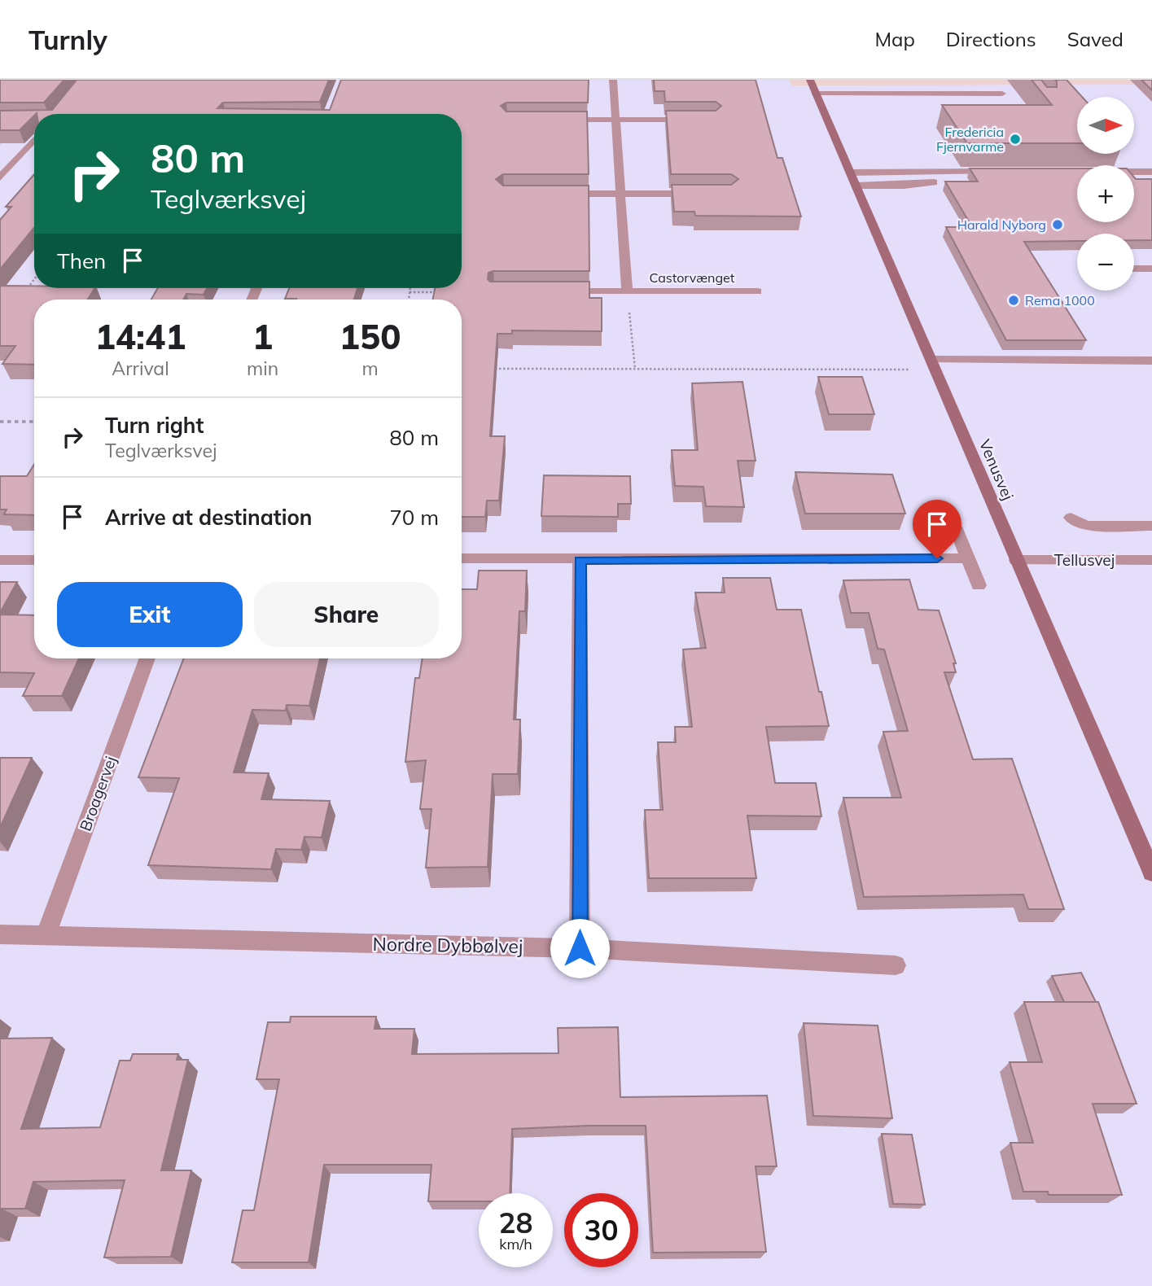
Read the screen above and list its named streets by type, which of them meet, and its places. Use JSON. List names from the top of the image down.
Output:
{
  "streets": {
    "street": [
      "Castorvænget",
      "Venusvej",
      "Tellusvej",
      "Broagervej",
      "Nordre Dybbølvej"
    ]
  },
  "crossings": [
    ["Venusvej", "Tellusvej"],
    ["Broagervej", "Nordre Dybbølvej"]
  ],
  "places": ["Fredericia Fjernvarme", "Harald Nyborg", "Rema 1000"],
  "north": "right",
  "page": {
    "header": "Turnly",
    "nav": ["Map", "Directions", "Saved"],
    "map_buttons": ["+", "−"],
    "turn": ["80 m", "Teglværksvej"],
    "then": "Then",
    "eta": [
      "14:41",
      "Arrival",
      "1",
      "min",
      "150",
      "m"
    ],
    "list": [
      {
        "name": "Turn right",
        "note": "Teglværksvej",
        "value": "80 m"
      },
      {
        "name": "Arrive at destination",
        "value": "70 m"
      }
    ],
    "buttons": ["Exit", "Share"],
    "speed": "28 km/h",
    "limit": "30"
  }
}
